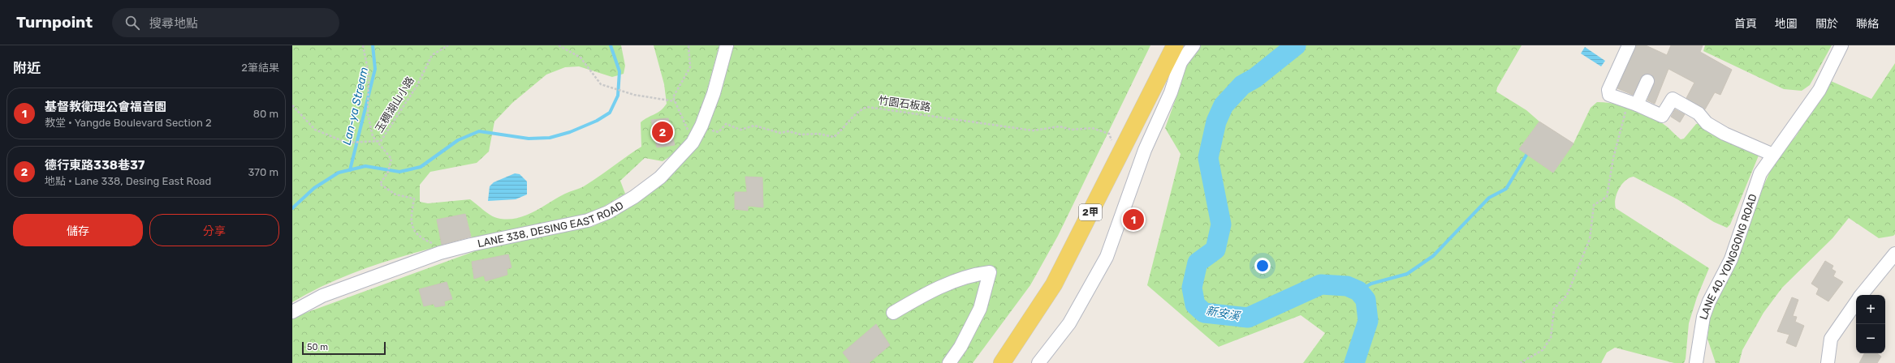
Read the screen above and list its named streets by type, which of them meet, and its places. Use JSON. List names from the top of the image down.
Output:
{
  "streets": {
    "main road": ["2甲"],
    "street": ["LANE 338, DESING EAST ROAD", "LANE 40, YONGGONG ROAD"],
    "path": ["竹園石板路", "玉稠湖山小路"]
  },
  "crossings": [
    ["竹園石板路", "LANE 338, DESING EAST ROAD"]
  ],
  "water": ["Lan-ya Stream", "新安溪"],
  "scale_bar": "50 m",
  "page": {
    "header": "Turnpoint",
    "search": "搜尋地點",
    "nav": [
      "首頁",
      "地圖",
      "關於",
      "聯絡"
    ],
    "heading": ["附近", "2筆結果"],
    "list": [
      {
        "mark": "1",
        "name": "基督教衛理公會福音園",
        "note": "教堂 · Yangde Boulevard Section 2",
        "value": "80 m"
      },
      {
        "mark": "2",
        "name": "德行東路338巷37",
        "note": "地點 · Lane 338, Desing East Road",
        "value": "370 m"
      }
    ],
    "pins": ["2", "1"],
    "buttons": ["儲存", "分享"],
    "map_buttons": ["+", "−"],
    "scale": "50 m"
  }
}
